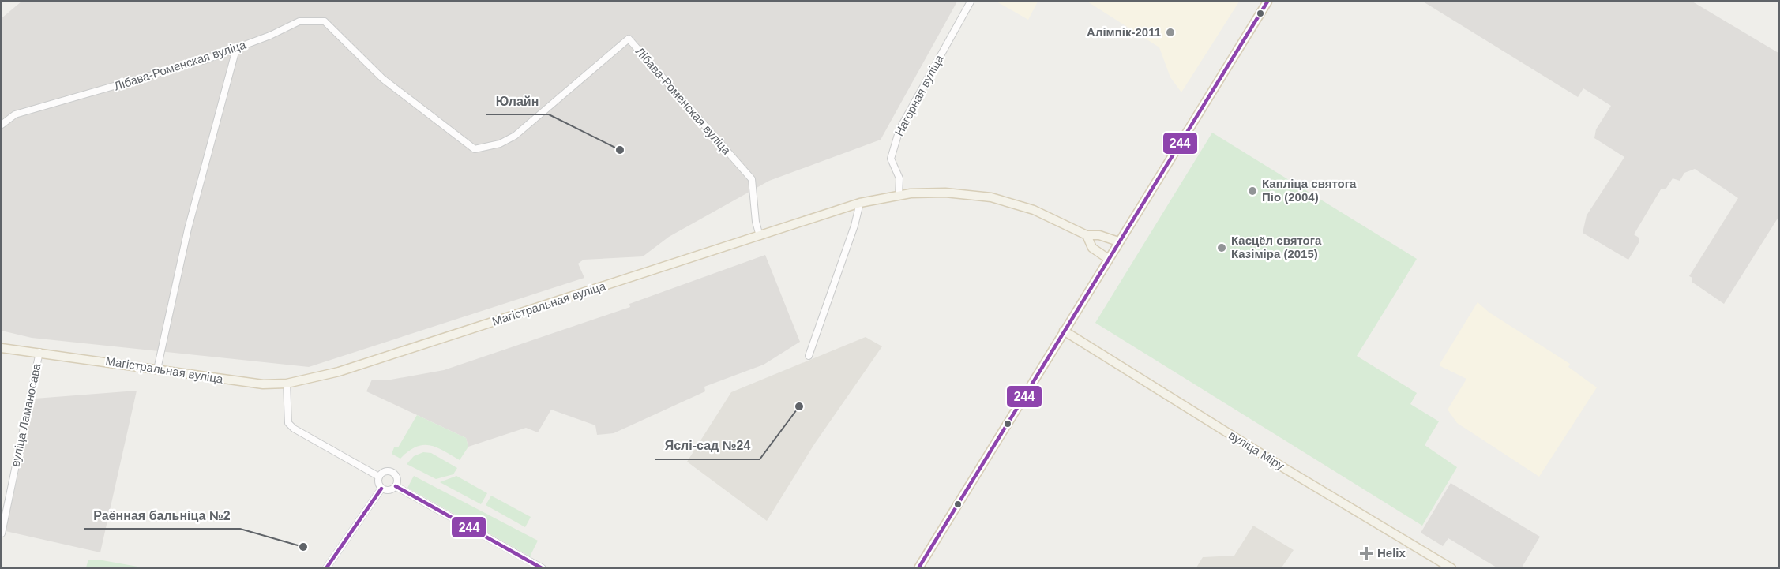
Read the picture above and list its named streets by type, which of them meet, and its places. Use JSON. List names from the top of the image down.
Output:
{
  "streets": {
    "main road": ["Магістральная вуліца", "вуліца Міру"],
    "street": ["Лібава-Роменская вуліца", "Нагорная вуліца", "вуліца Ламаносава"]
  },
  "crossings": [
    ["Лібава-Роменская вуліца", "Магістральная вуліца"],
    ["Нагорная вуліца", "Магістральная вуліца"],
    ["Магістральная вуліца", "вуліца Ламаносава"]
  ],
  "places": {
    "other": [
      "Алімпік-2011",
      "Юлайн",
      "Капліца святога Піо (2004)",
      "Касцёл святога Казіміра (2015)",
      "Яслі-сад №24",
      "Раённая бальніца №2"
    ],
    "health": ["Helix"]
  },
  "lines": ["transit line 244"]
}
